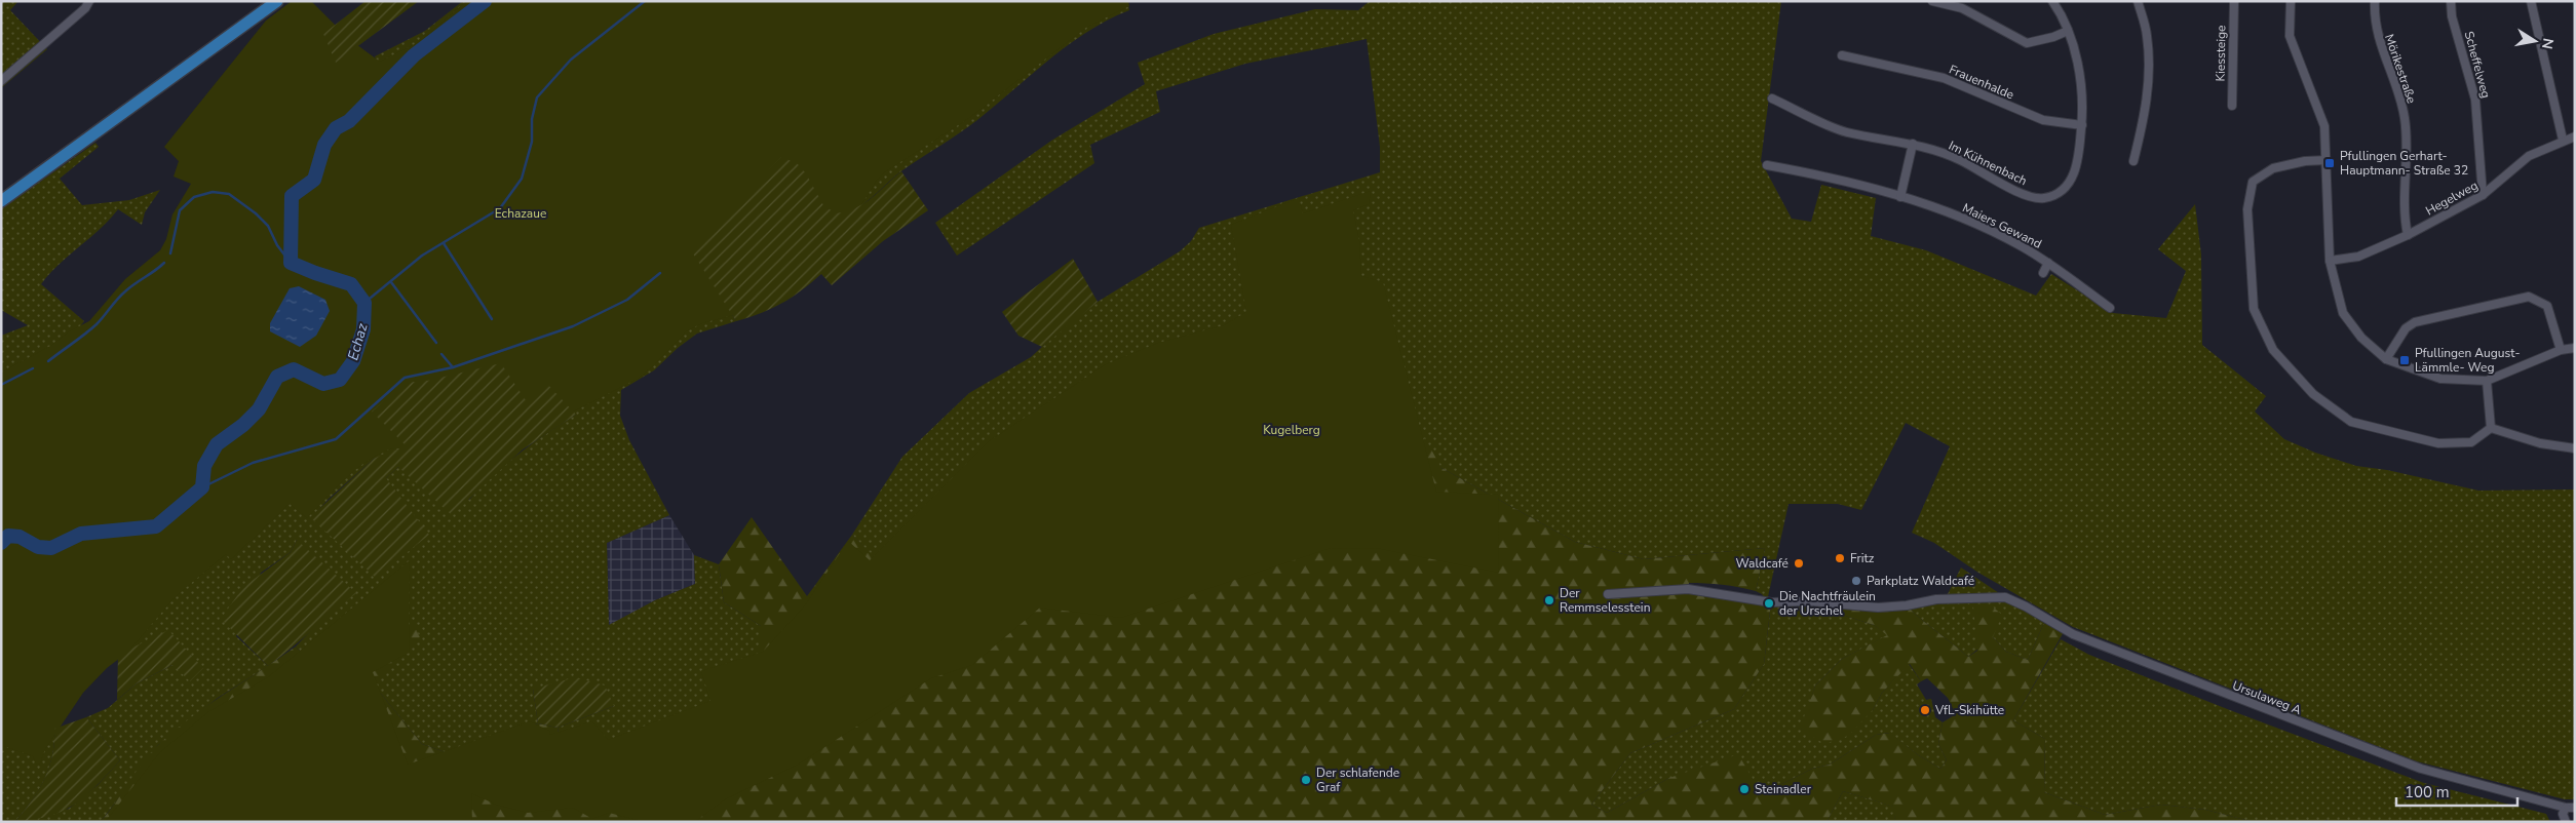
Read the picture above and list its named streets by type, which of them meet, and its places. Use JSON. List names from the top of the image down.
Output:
{
  "streets": {
    "street": [
      "Kiessteige",
      "Scheffelweg",
      "Mörikestraße",
      "Frauenhalde",
      "Im Kühnenbach",
      "Hegelweg",
      "Maiers Gewand",
      "Ursulaweg A"
    ]
  },
  "crossings": [
    ["Scheffelweg", "Hegelweg"],
    ["Mörikestraße", "Hegelweg"],
    ["Frauenhalde", "Im Kühnenbach"]
  ],
  "water": ["Echaz"],
  "parks": ["Echazaue", "Kugelberg"],
  "places": {
    "transit": ["Pfullingen Gerhart- Hauptmann- Straße 32", "Pfullingen August- Lämmle- Weg"],
    "other": [
      "Fritz",
      "Waldcafé",
      "Parkplatz Waldcafé",
      "Der Remmselesstein",
      "Die Nachtfräulein der Urschel",
      "VfL-Skihütte",
      "Der schlafende Graf",
      "Steinadler"
    ]
  },
  "scale_bar": "100 m",
  "north": "right"
}
